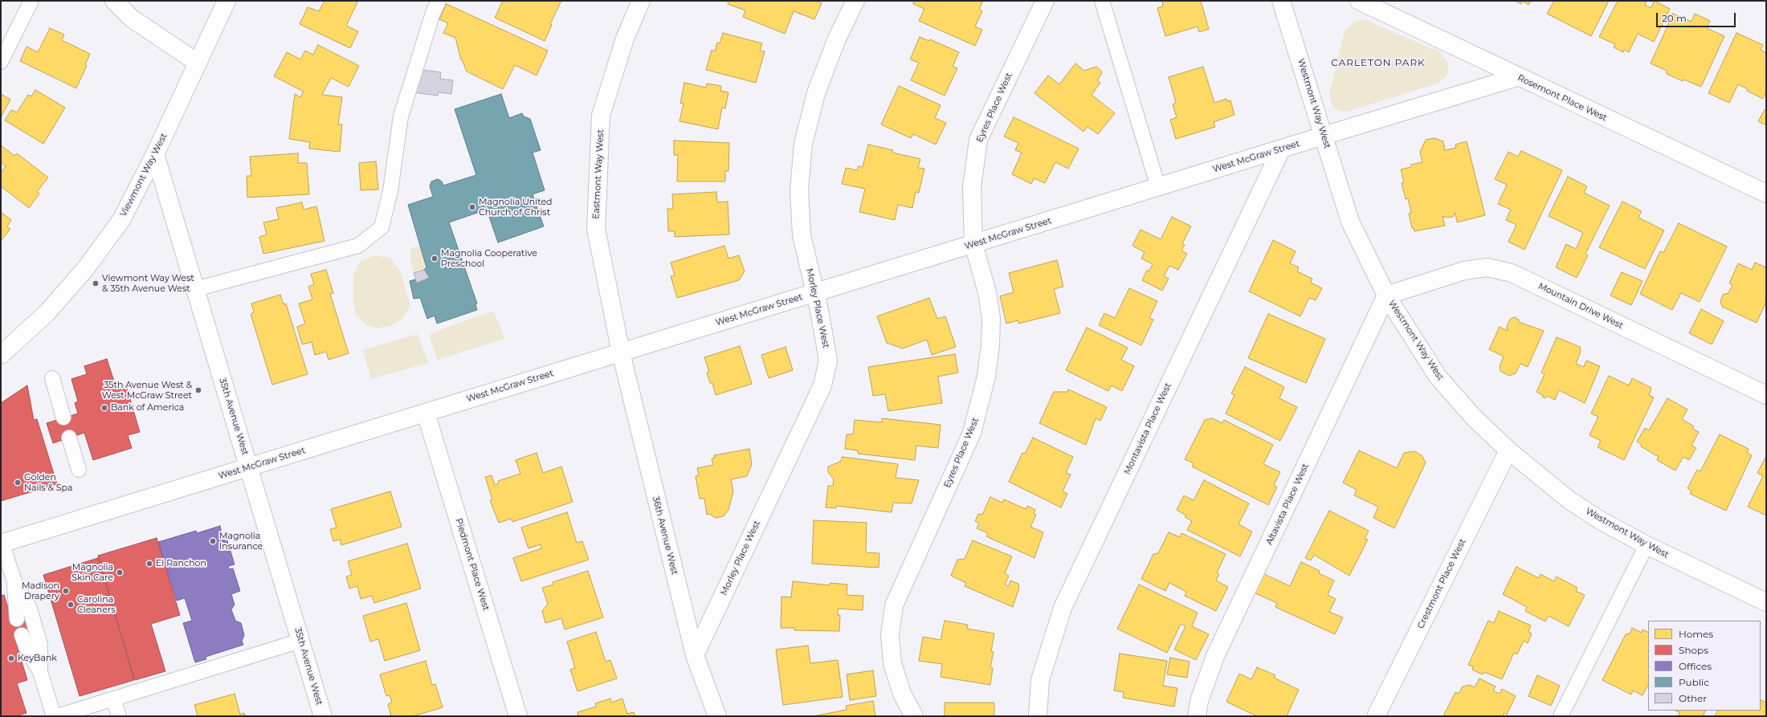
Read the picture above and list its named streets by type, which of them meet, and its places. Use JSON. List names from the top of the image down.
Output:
{
  "streets": {
    "street": [
      "Rosemont Place West",
      "Westmont Way West",
      "Eyres Place West",
      "West McGraw Street",
      "Eastmont Way West",
      "Viewmont Way West",
      "Mountain Drive West",
      "Morley Place West",
      "35th Avenue West",
      "Montavista Place West",
      "Altavista Place West",
      "36th Avenue West",
      "Piedmont Place West",
      "Crestmont Place West"
    ]
  },
  "crossings": [
    ["Rosemont Place West", "West McGraw Street"],
    ["Westmont Way West", "West McGraw Street"],
    ["Westmont Way West", "Mountain Drive West"],
    ["Westmont Way West", "Altavista Place West"],
    ["Westmont Way West", "Crestmont Place West"],
    ["Eyres Place West", "West McGraw Street"],
    ["West McGraw Street", "Eastmont Way West"],
    ["West McGraw Street", "Morley Place West"],
    ["West McGraw Street", "35th Avenue West"],
    ["West McGraw Street", "Montavista Place West"],
    ["West McGraw Street", "36th Avenue West"],
    ["West McGraw Street", "Piedmont Place West"],
    ["Eastmont Way West", "36th Avenue West"],
    ["Viewmont Way West", "35th Avenue West"],
    ["Mountain Drive West", "Altavista Place West"],
    ["Morley Place West", "36th Avenue West"]
  ],
  "districts": ["CARLETON PARK"],
  "places": [
    "Magnolia United Church of Christ",
    "Magnolia Cooperative Preschool",
    "Viewmont Way West & 35th Avenue West",
    "35th Avenue West & West McGraw Street",
    "Bank of America",
    "Golden Nails & Spa",
    "Magnolia Insurance",
    "El Ranchon",
    "Magnolia Skin Care",
    "Madison Drapery",
    "Carolina Cleaners",
    "KeyBank"
  ],
  "legend": [
    "Homes",
    "Shops",
    "Offices",
    "Public",
    "Other"
  ],
  "scale_bar": "20 m"
}
